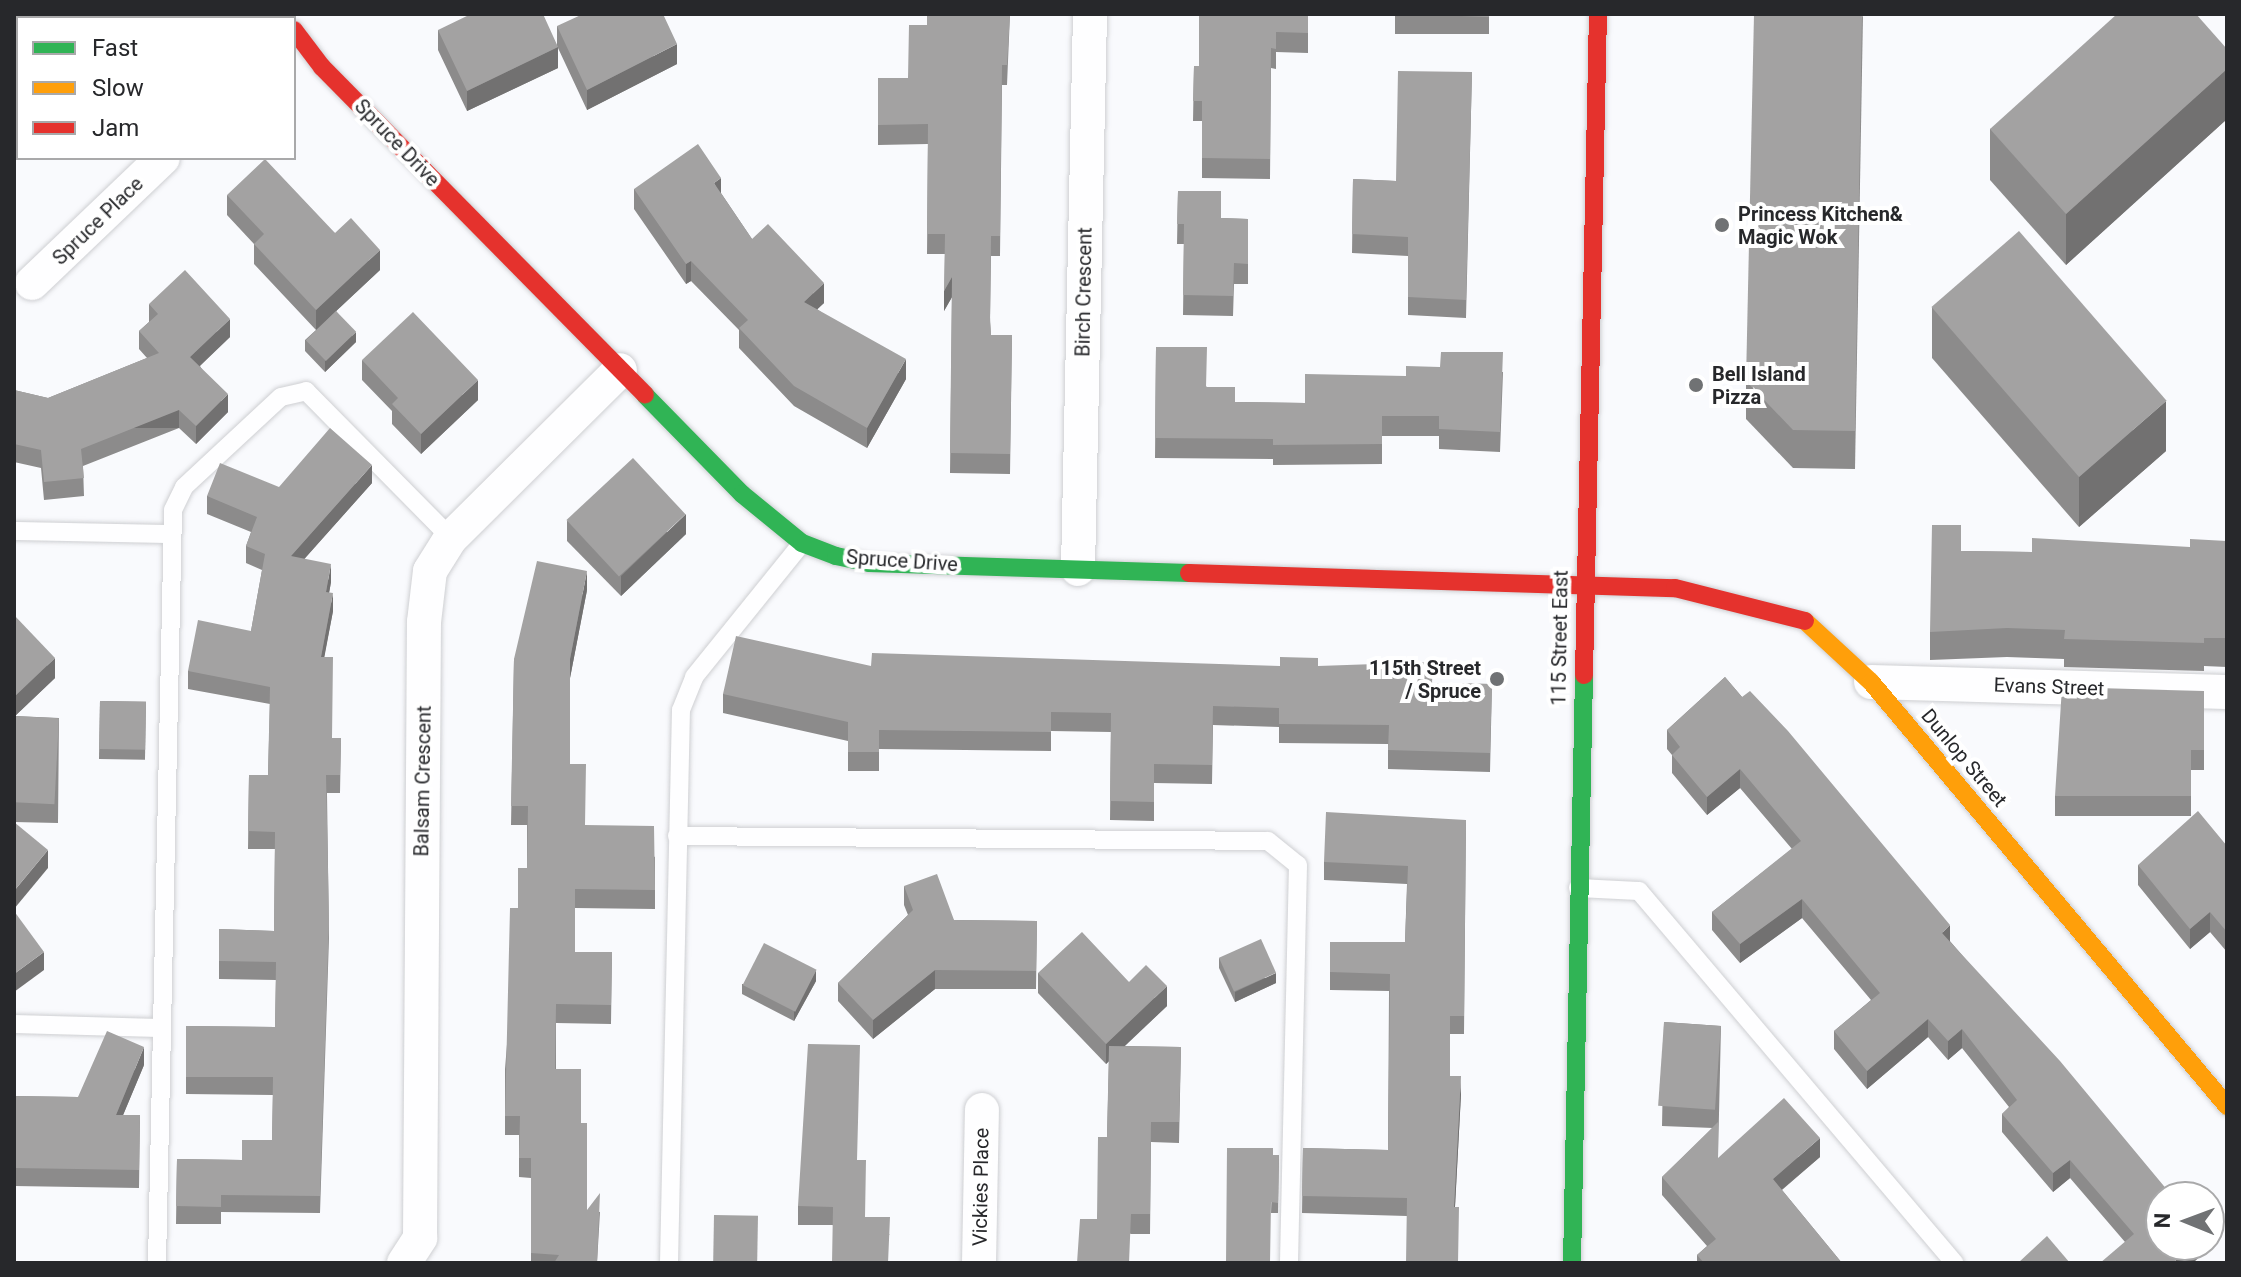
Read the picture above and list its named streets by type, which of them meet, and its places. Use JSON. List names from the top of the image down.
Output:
{
  "streets": {
    "street": [
      "Spruce Drive",
      "Spruce Place",
      "Birch Crescent",
      "115 Street East",
      "Evans Street",
      "Dunlop Street",
      "Balsam Crescent",
      "Vickies Place"
    ]
  },
  "crossings": [
    ["Spruce Drive", "Birch Crescent"],
    ["Spruce Drive", "115 Street East"],
    ["Spruce Drive", "Dunlop Street"],
    ["Spruce Drive", "Balsam Crescent"],
    ["115 Street East", "Dunlop Street"],
    ["Evans Street", "Dunlop Street"]
  ],
  "places": ["Princess Kitchen& Magic Wok", "Bell Island Pizza", "115th Street / Spruce"],
  "legend": ["Fast", "Slow", "Jam"],
  "north": "left"
}
